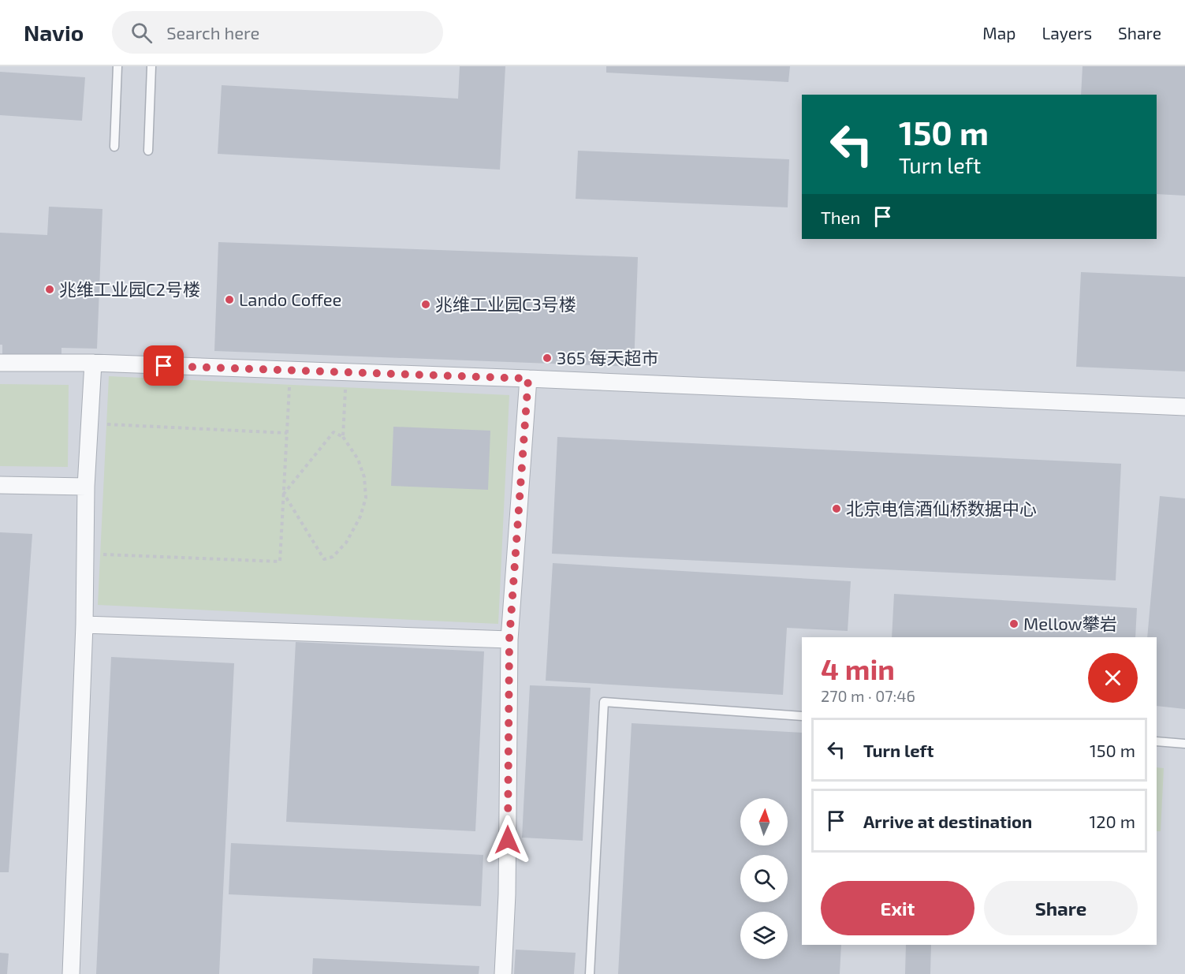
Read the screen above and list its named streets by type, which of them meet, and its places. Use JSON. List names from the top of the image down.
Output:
{
  "places": [
    "兆维工业园C2号楼",
    "Lando Coffee",
    "兆维工业园C3号楼",
    "365 每天超市",
    "北京电信酒仙桥数据中心",
    "Mellow攀岩"
  ],
  "north": "top",
  "page": {
    "header": "Navio",
    "search": "Search here",
    "nav": ["Map", "Layers", "Share"],
    "turn": ["150 m", "Turn left"],
    "then": "Then",
    "heading": ["4 min", "270 m · 07:46"],
    "list": [
      {
        "name": "Turn left",
        "value": "150 m"
      },
      {
        "name": "Arrive at destination",
        "value": "120 m"
      }
    ],
    "buttons": ["Exit", "Share"]
  }
}
